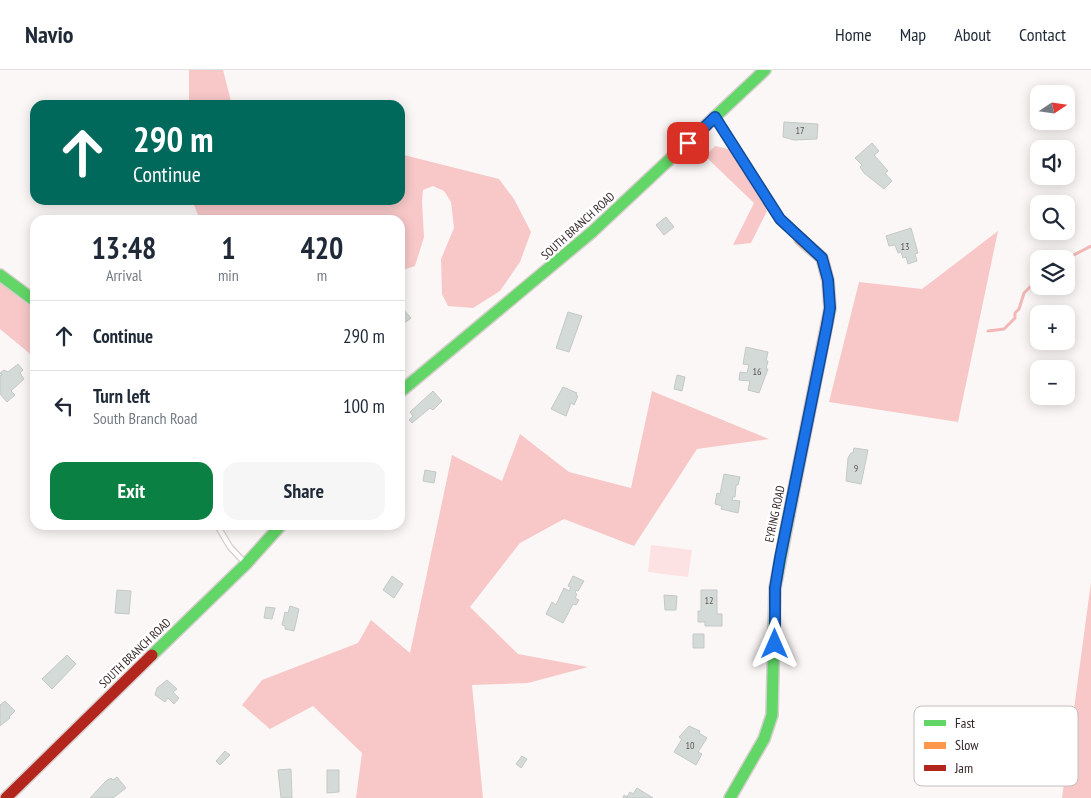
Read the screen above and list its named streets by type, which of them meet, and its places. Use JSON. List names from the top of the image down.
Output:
{
  "streets": {
    "street": ["SOUTH BRANCH ROAD", "EYRING ROAD"]
  },
  "house_numbers": [
    "17",
    "13",
    "16",
    "9",
    "12",
    "10"
  ],
  "legend": ["Fast", "Slow", "Jam"],
  "north": "right",
  "page": {
    "header": "Navio",
    "nav": [
      "Home",
      "Map",
      "About",
      "Contact"
    ],
    "map_buttons": ["+", "−"],
    "turn": ["290 m", "Continue"],
    "eta": [
      "13:48",
      "Arrival",
      "1",
      "min",
      "420",
      "m"
    ],
    "list": [
      {
        "name": "Continue",
        "value": "290 m"
      },
      {
        "name": "Turn left",
        "note": "South Branch Road",
        "value": "100 m"
      }
    ],
    "buttons": ["Exit", "Share"]
  }
}
